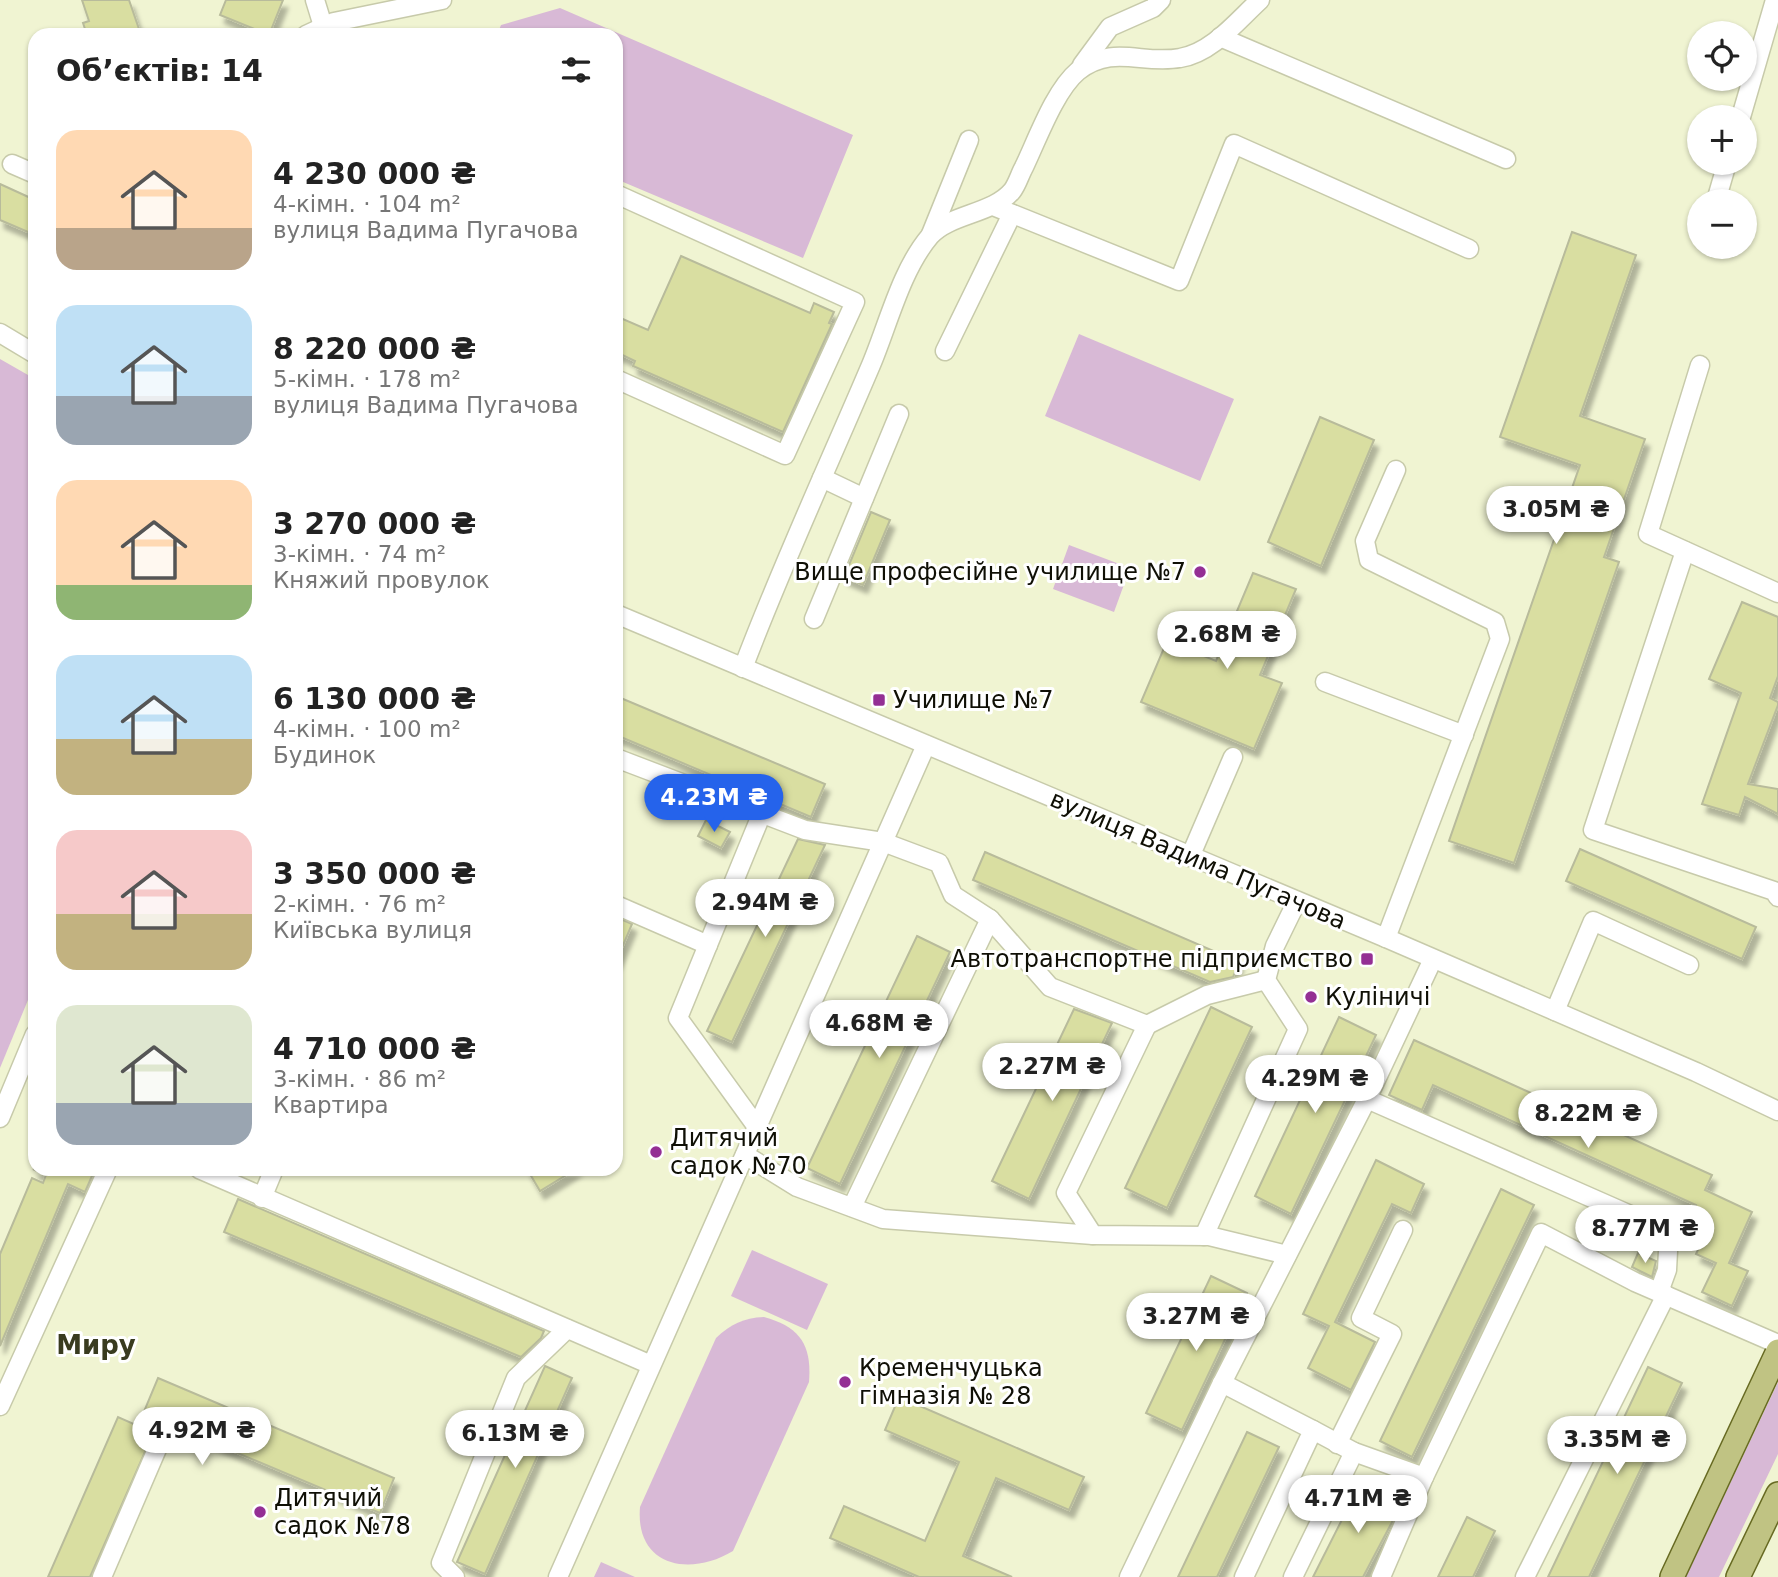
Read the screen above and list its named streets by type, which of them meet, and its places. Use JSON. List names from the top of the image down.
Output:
{
  "streets": {
    "street": ["вулиця Вадима Пугачова"]
  },
  "districts": ["Миру"],
  "places": {
    "other": [
      "Вище професійне училище №7",
      "Куліничі",
      "Дитячий садок №70",
      "Кременчуцька гімназія № 28",
      "Дитячий садок №78"
    ],
    "transit": ["Училище №7", "Автотранспортне підприємство"]
  },
  "page": {
    "map_buttons": ["+", "−"],
    "heading": "Об’єктів: 14",
    "list": [
      {
        "name": "4 230 000 ₴",
        "note": "4-кімн. · 104 m² · вулиця Вадима Пугачова"
      },
      {
        "name": "8 220 000 ₴",
        "note": "5-кімн. · 178 m² · вулиця Вадима Пугачова"
      },
      {
        "name": "3 270 000 ₴",
        "note": "3-кімн. · 74 m² · Княжий провулок"
      },
      {
        "name": "6 130 000 ₴",
        "note": "4-кімн. · 100 m² · Будинок"
      },
      {
        "name": "3 350 000 ₴",
        "note": "2-кімн. · 76 m² · Київська вулиця"
      },
      {
        "name": "4 710 000 ₴",
        "note": "3-кімн. · 86 m² · Квартира"
      }
    ],
    "price": [
      "3.05M ₴",
      "2.68M ₴",
      "4.23M ₴",
      "2.94M ₴",
      "4.68M ₴",
      "2.27M ₴",
      "4.29M ₴",
      "8.22M ₴",
      "8.77M ₴",
      "3.27M ₴",
      "4.92M ₴",
      "6.13M ₴",
      "3.35M ₴",
      "4.71M ₴"
    ]
  }
}
